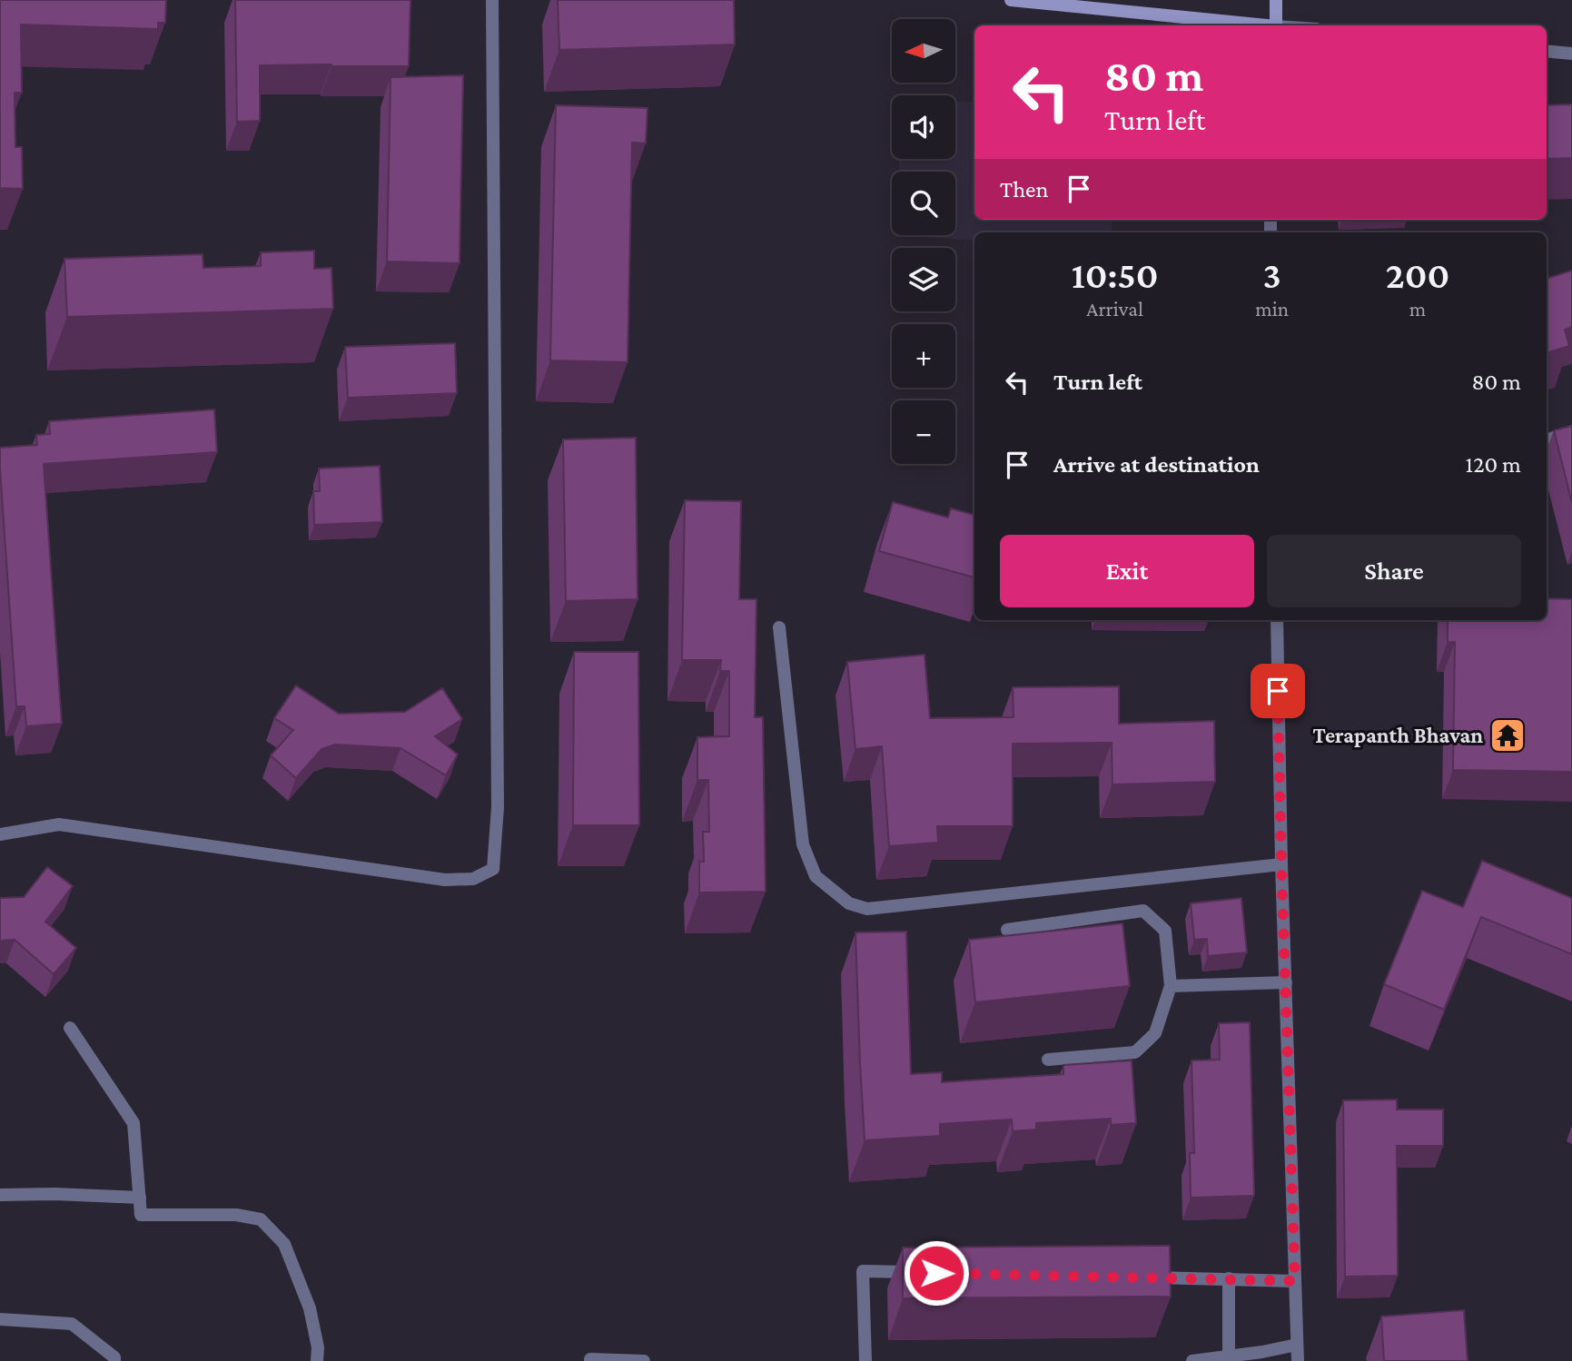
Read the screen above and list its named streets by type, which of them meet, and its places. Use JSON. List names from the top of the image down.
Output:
{
  "places": {
    "temple": ["Terapanth Bhavan"]
  },
  "north": "left",
  "page": {
    "map_buttons": ["+", "−"],
    "turn": ["80 m", "Turn left"],
    "then": "Then",
    "eta": [
      "10:50",
      "Arrival",
      "3",
      "min",
      "200",
      "m"
    ],
    "list": [
      {
        "name": "Turn left",
        "value": "80 m"
      },
      {
        "name": "Arrive at destination",
        "value": "120 m"
      }
    ],
    "buttons": ["Exit", "Share"]
  }
}
